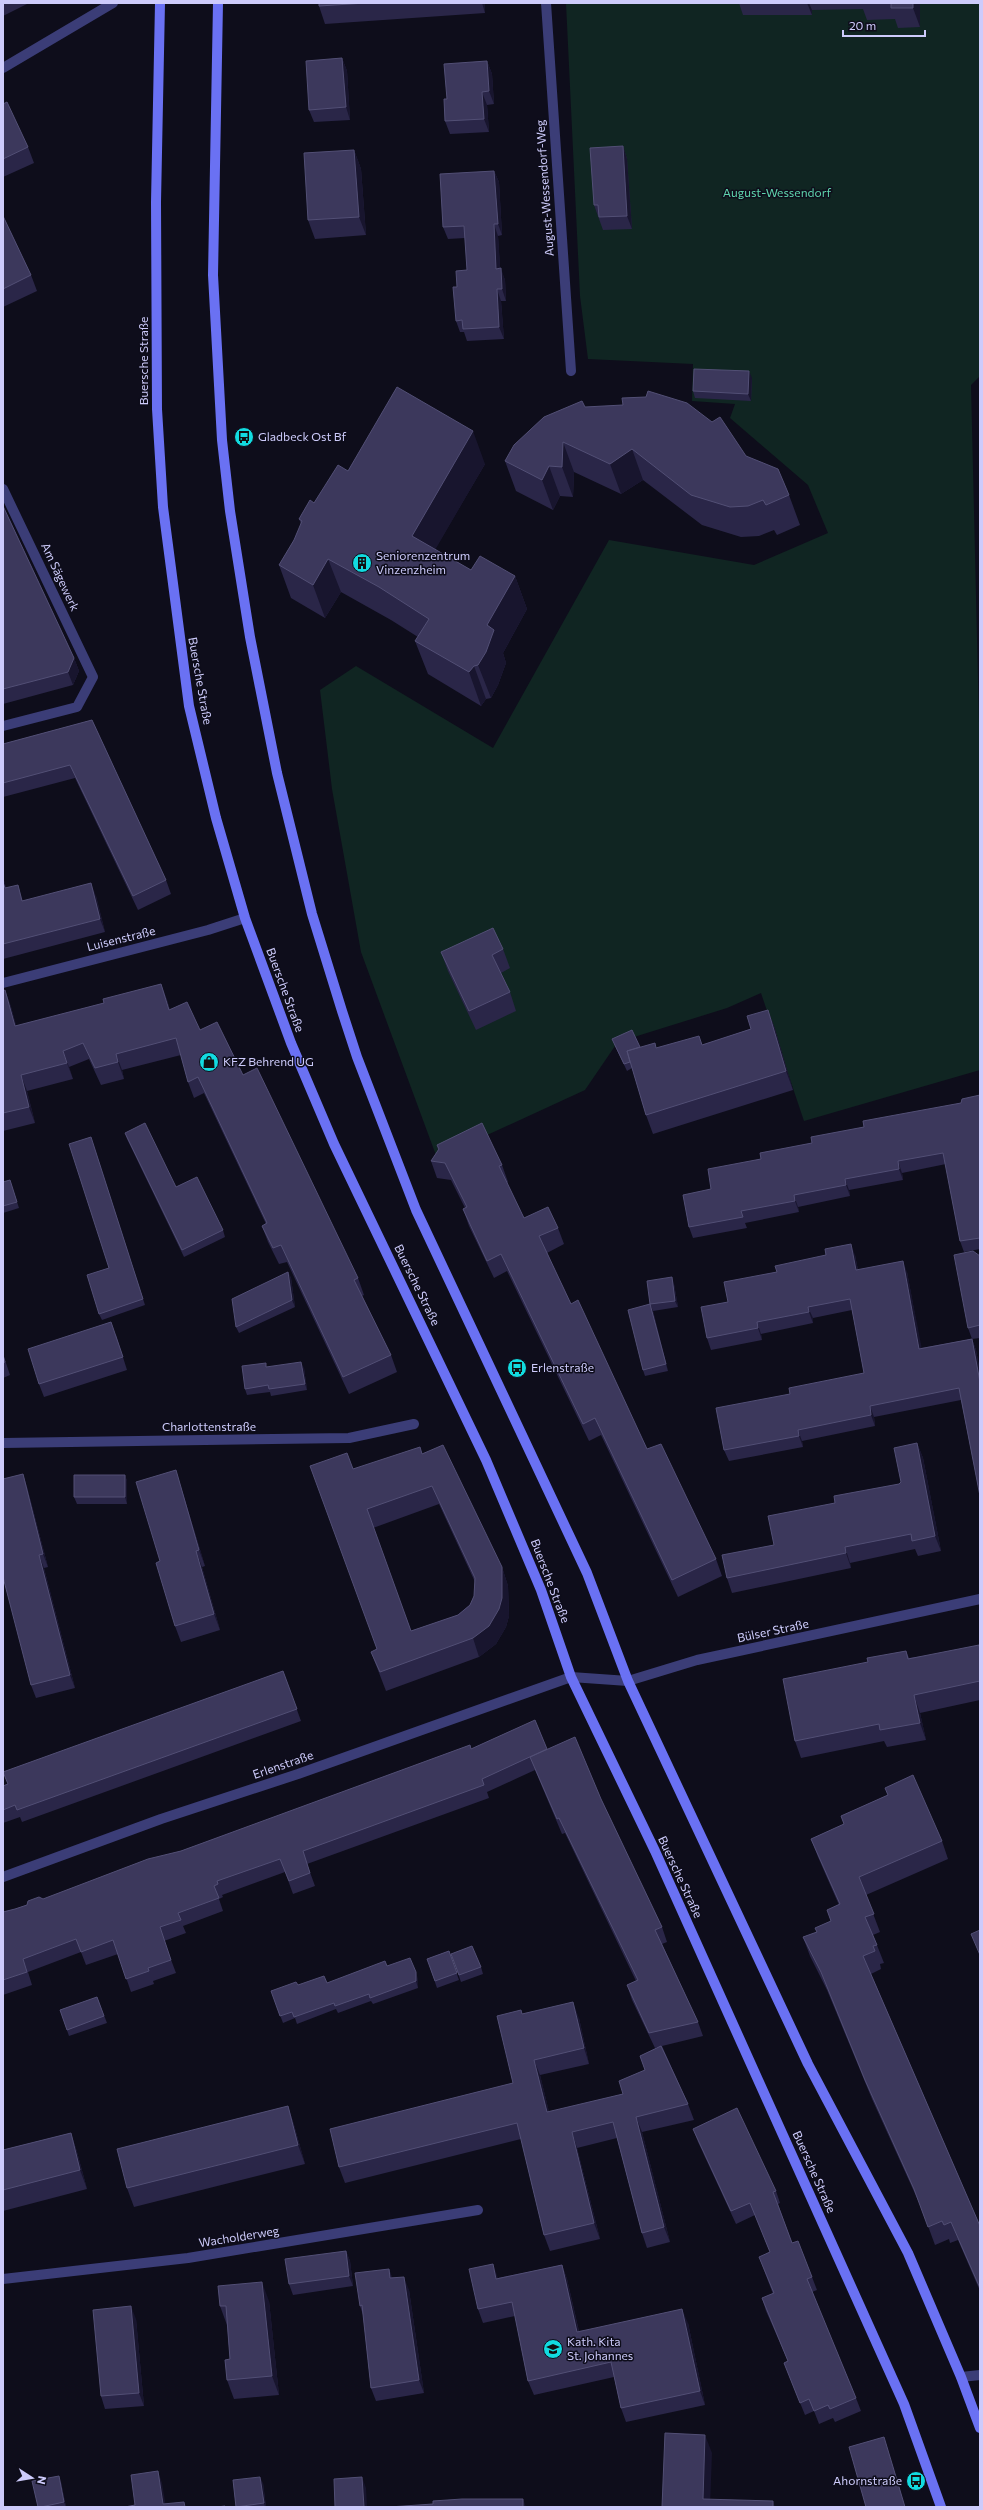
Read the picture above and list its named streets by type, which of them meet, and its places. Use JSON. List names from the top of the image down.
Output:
{
  "streets": {
    "main road": ["Buersche Straße"],
    "street": [
      "August-Wessendorf-Weg",
      "Am Sägewerk",
      "Luisenstraße",
      "Charlottenstraße",
      "Bülser Straße",
      "Erlenstraße",
      "Wacholderweg"
    ]
  },
  "crossings": [
    ["Buersche Straße", "Luisenstraße"],
    ["Buersche Straße", "Bülser Straße"],
    ["Buersche Straße", "Erlenstraße"],
    ["Bülser Straße", "Erlenstraße"]
  ],
  "parks": ["August-Wessendorf"],
  "places": {
    "bus stop": ["Gladbeck Ost Bf", "Erlenstraße", "Ahornstraße"],
    "building": ["Seniorenzentrum Vinzenzheim"],
    "shop": ["KFZ Behrend UG"],
    "school or university": ["Kath. Kita St. Johannes"]
  },
  "scale_bar": "20 m",
  "north": "right"
}
